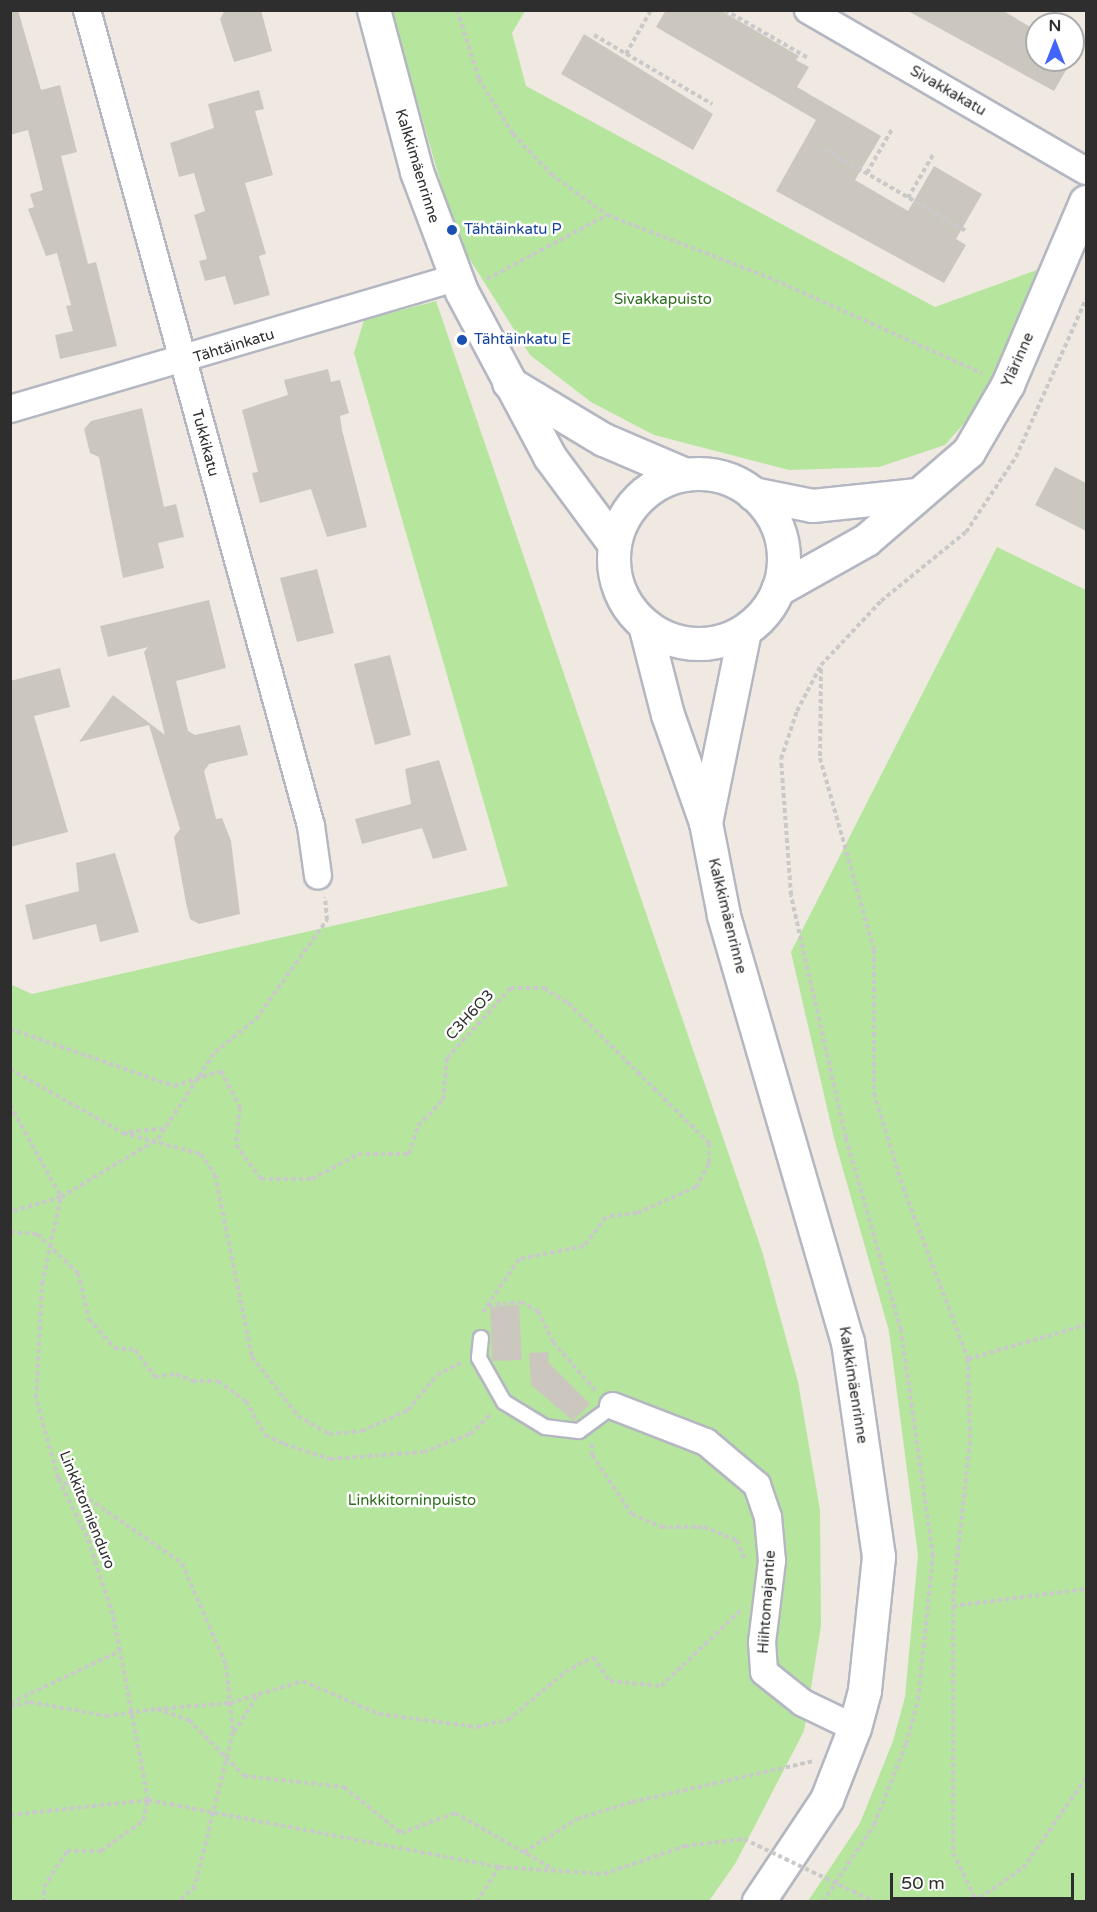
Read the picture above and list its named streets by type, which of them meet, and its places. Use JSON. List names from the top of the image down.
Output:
{
  "streets": {
    "street": [
      "Sivakkakatu",
      "Kalkkimäenrinne",
      "Tähtäinkatu",
      "Ylärinne",
      "Tukkikatu",
      "Hiihtomajantie"
    ],
    "path": ["C3H6O3", "Linkkitornienduro"]
  },
  "crossings": [
    ["Kalkkimäenrinne", "Tähtäinkatu"],
    ["Kalkkimäenrinne", "Ylärinne"],
    ["Kalkkimäenrinne", "Hiihtomajantie"],
    ["Tähtäinkatu", "Tukkikatu"]
  ],
  "parks": ["Sivakkapuisto", "Linkkitorninpuisto"],
  "places": ["Tähtäinkatu P", "Tähtäinkatu E"],
  "scale_bar": "50 m",
  "north": "top"
}
